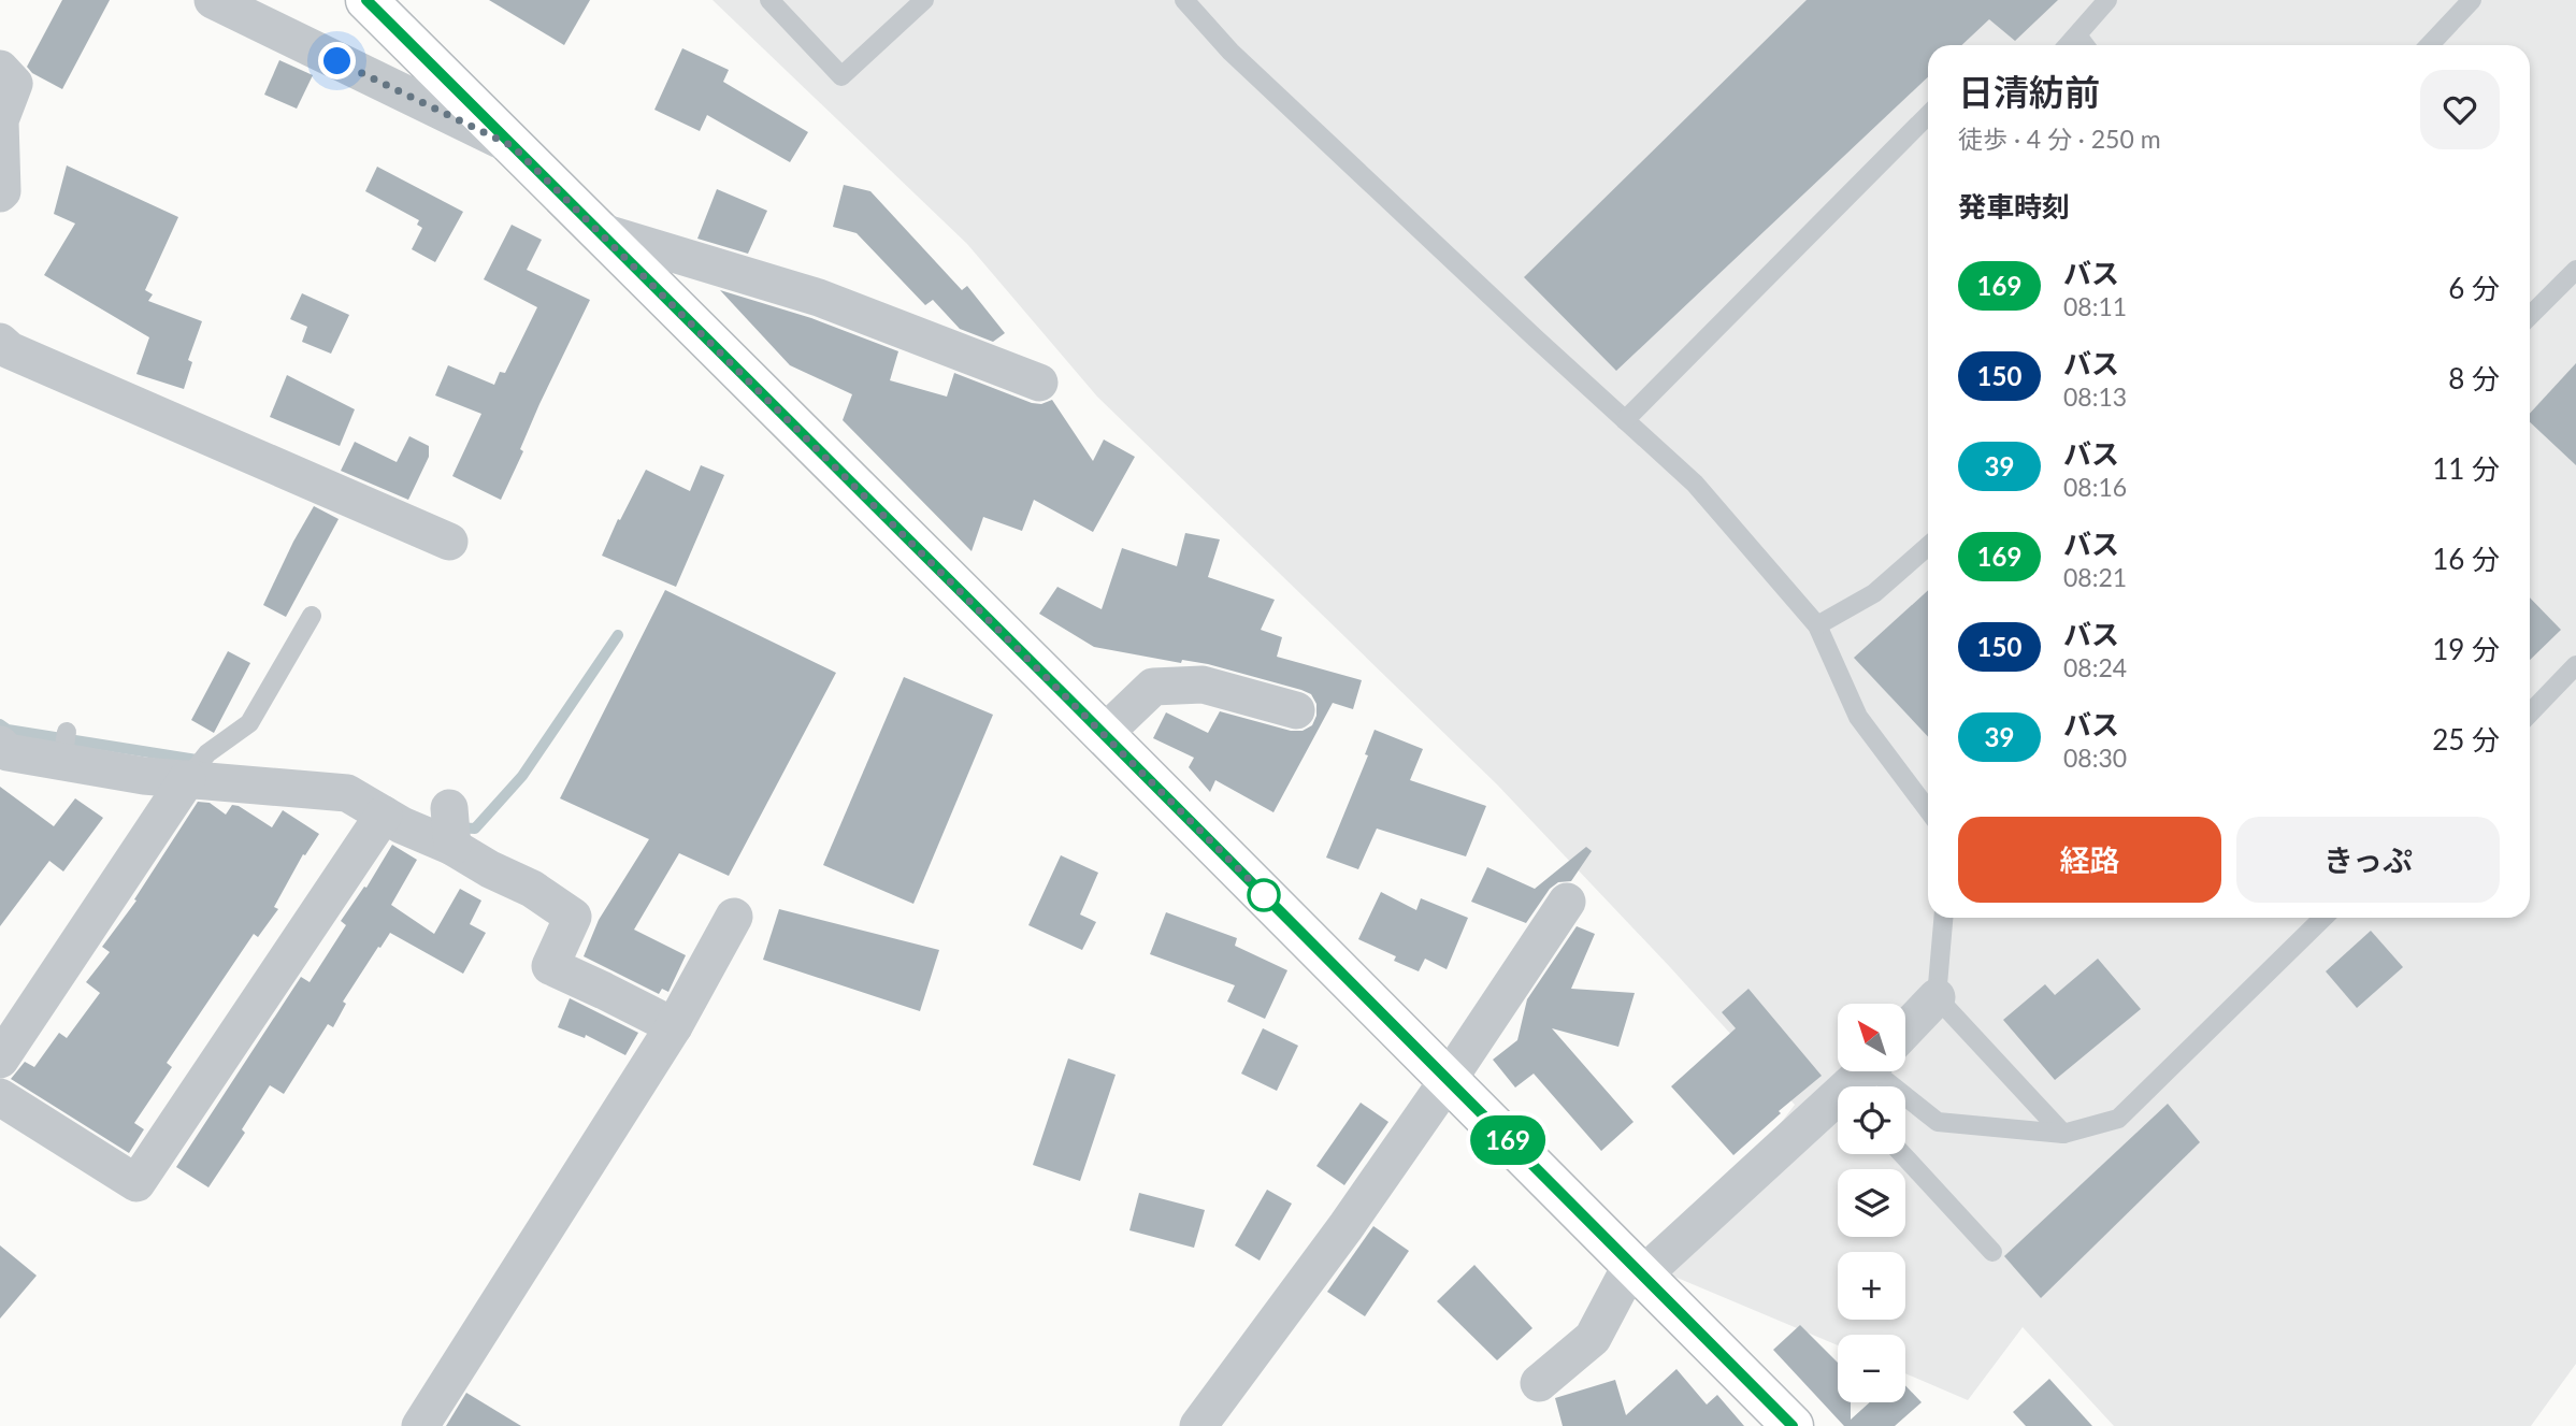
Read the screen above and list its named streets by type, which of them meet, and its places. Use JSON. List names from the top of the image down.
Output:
{
  "lines": ["bus line 169"],
  "north": "top left",
  "page": {
    "on_map": "169",
    "heading": [
      ["日清紡前", "徒歩 · 4 分 · 250 m"],
      "発車時刻"
    ],
    "list": [
      {
        "mark": "169",
        "name": "バス",
        "note": "08:11",
        "value": "6 分"
      },
      {
        "mark": "150",
        "name": "バス",
        "note": "08:13",
        "value": "8 分"
      },
      {
        "mark": "39",
        "name": "バス",
        "note": "08:16",
        "value": "11 分"
      },
      {
        "mark": "169",
        "name": "バス",
        "note": "08:21",
        "value": "16 分"
      },
      {
        "mark": "150",
        "name": "バス",
        "note": "08:24",
        "value": "19 分"
      },
      {
        "mark": "39",
        "name": "バス",
        "note": "08:30",
        "value": "25 分"
      }
    ],
    "buttons": ["経路", "きっぷ"],
    "map_buttons": ["+", "−"]
  }
}
